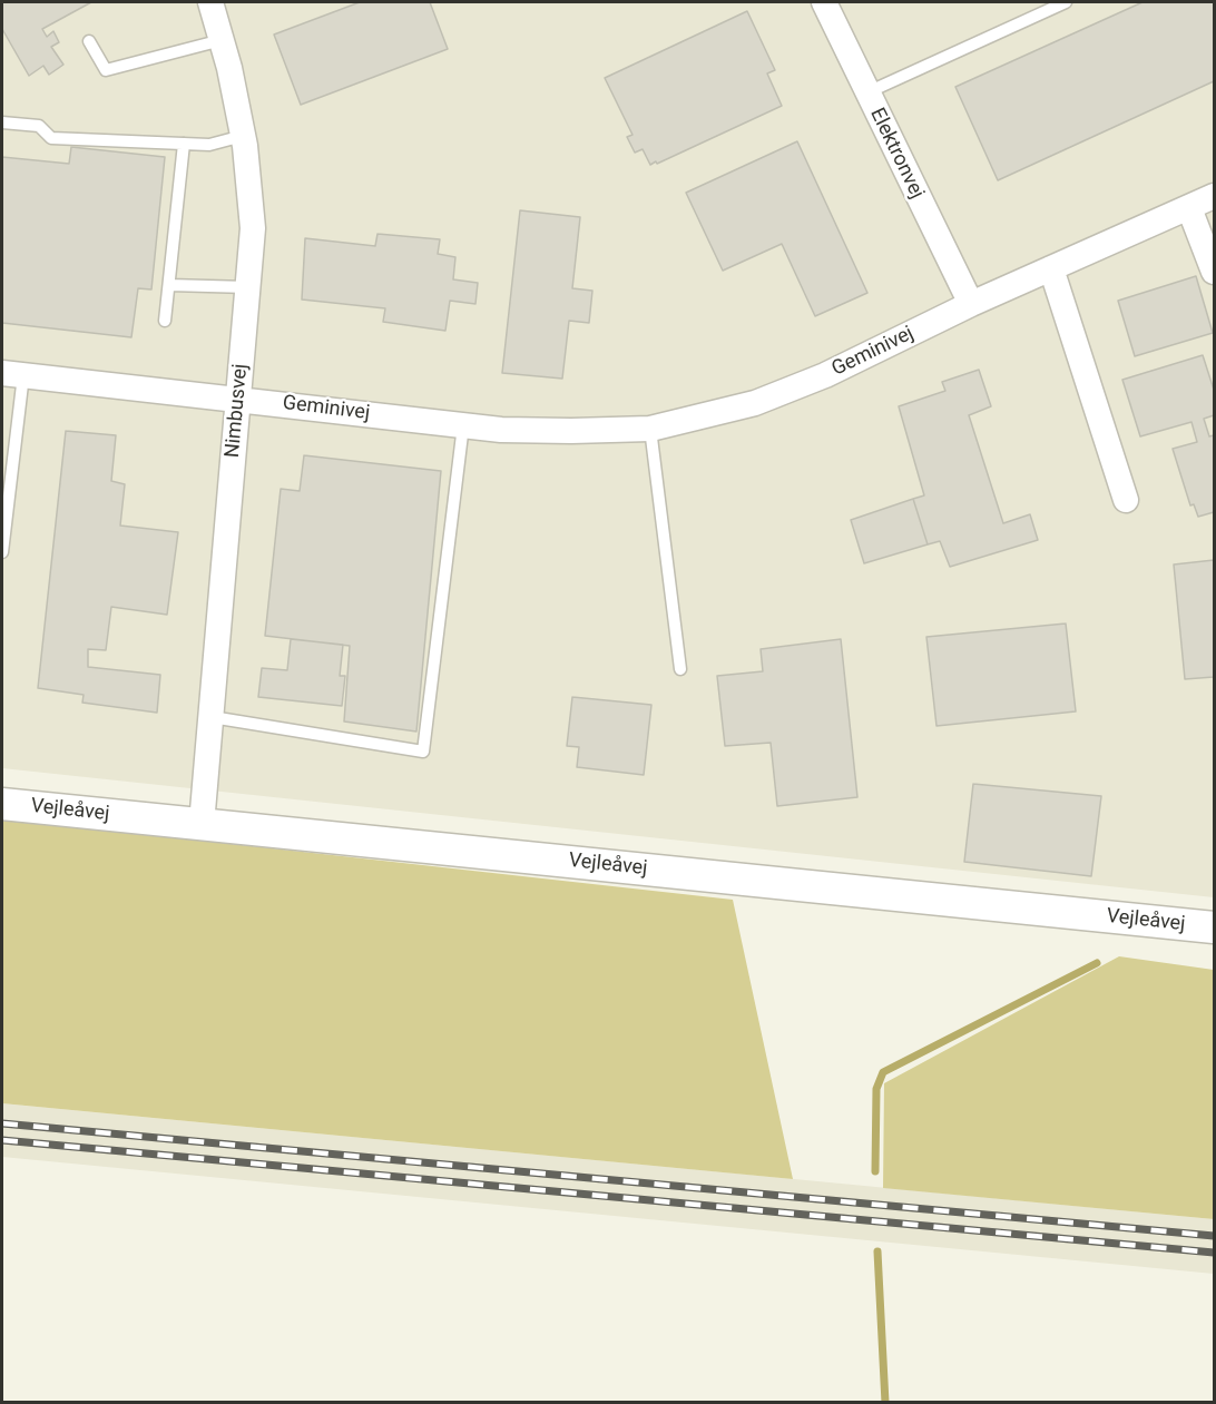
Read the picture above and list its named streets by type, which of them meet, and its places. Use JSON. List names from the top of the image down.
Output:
{
  "streets": {
    "street": [
      "Elektronvej",
      "Geminivej",
      "Nimbusvej",
      "Vejleåvej"
    ]
  },
  "crossings": [
    ["Elektronvej", "Geminivej"],
    ["Geminivej", "Nimbusvej"],
    ["Nimbusvej", "Vejleåvej"]
  ]
}
